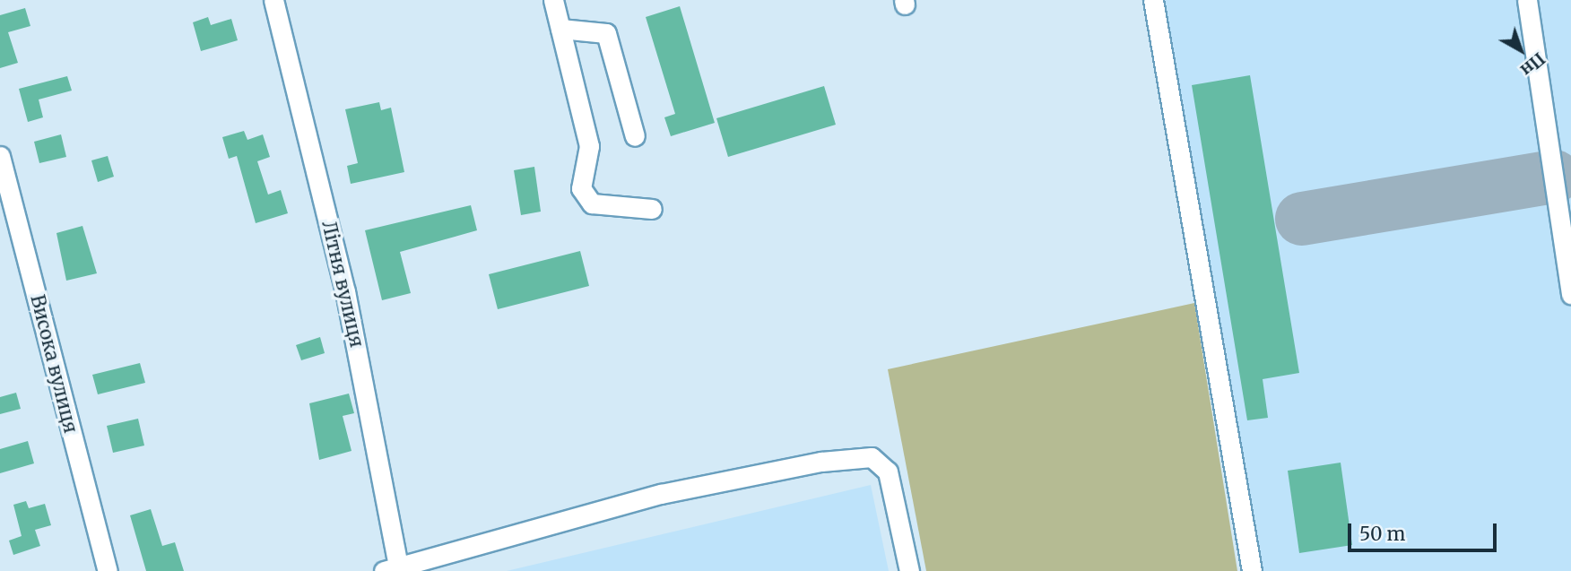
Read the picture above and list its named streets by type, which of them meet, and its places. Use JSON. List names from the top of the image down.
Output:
{
  "streets": {
    "street": ["Літня вулиця", "Висока вулиця"]
  },
  "scale_bar": "50 m",
  "north": "bottom right"
}
